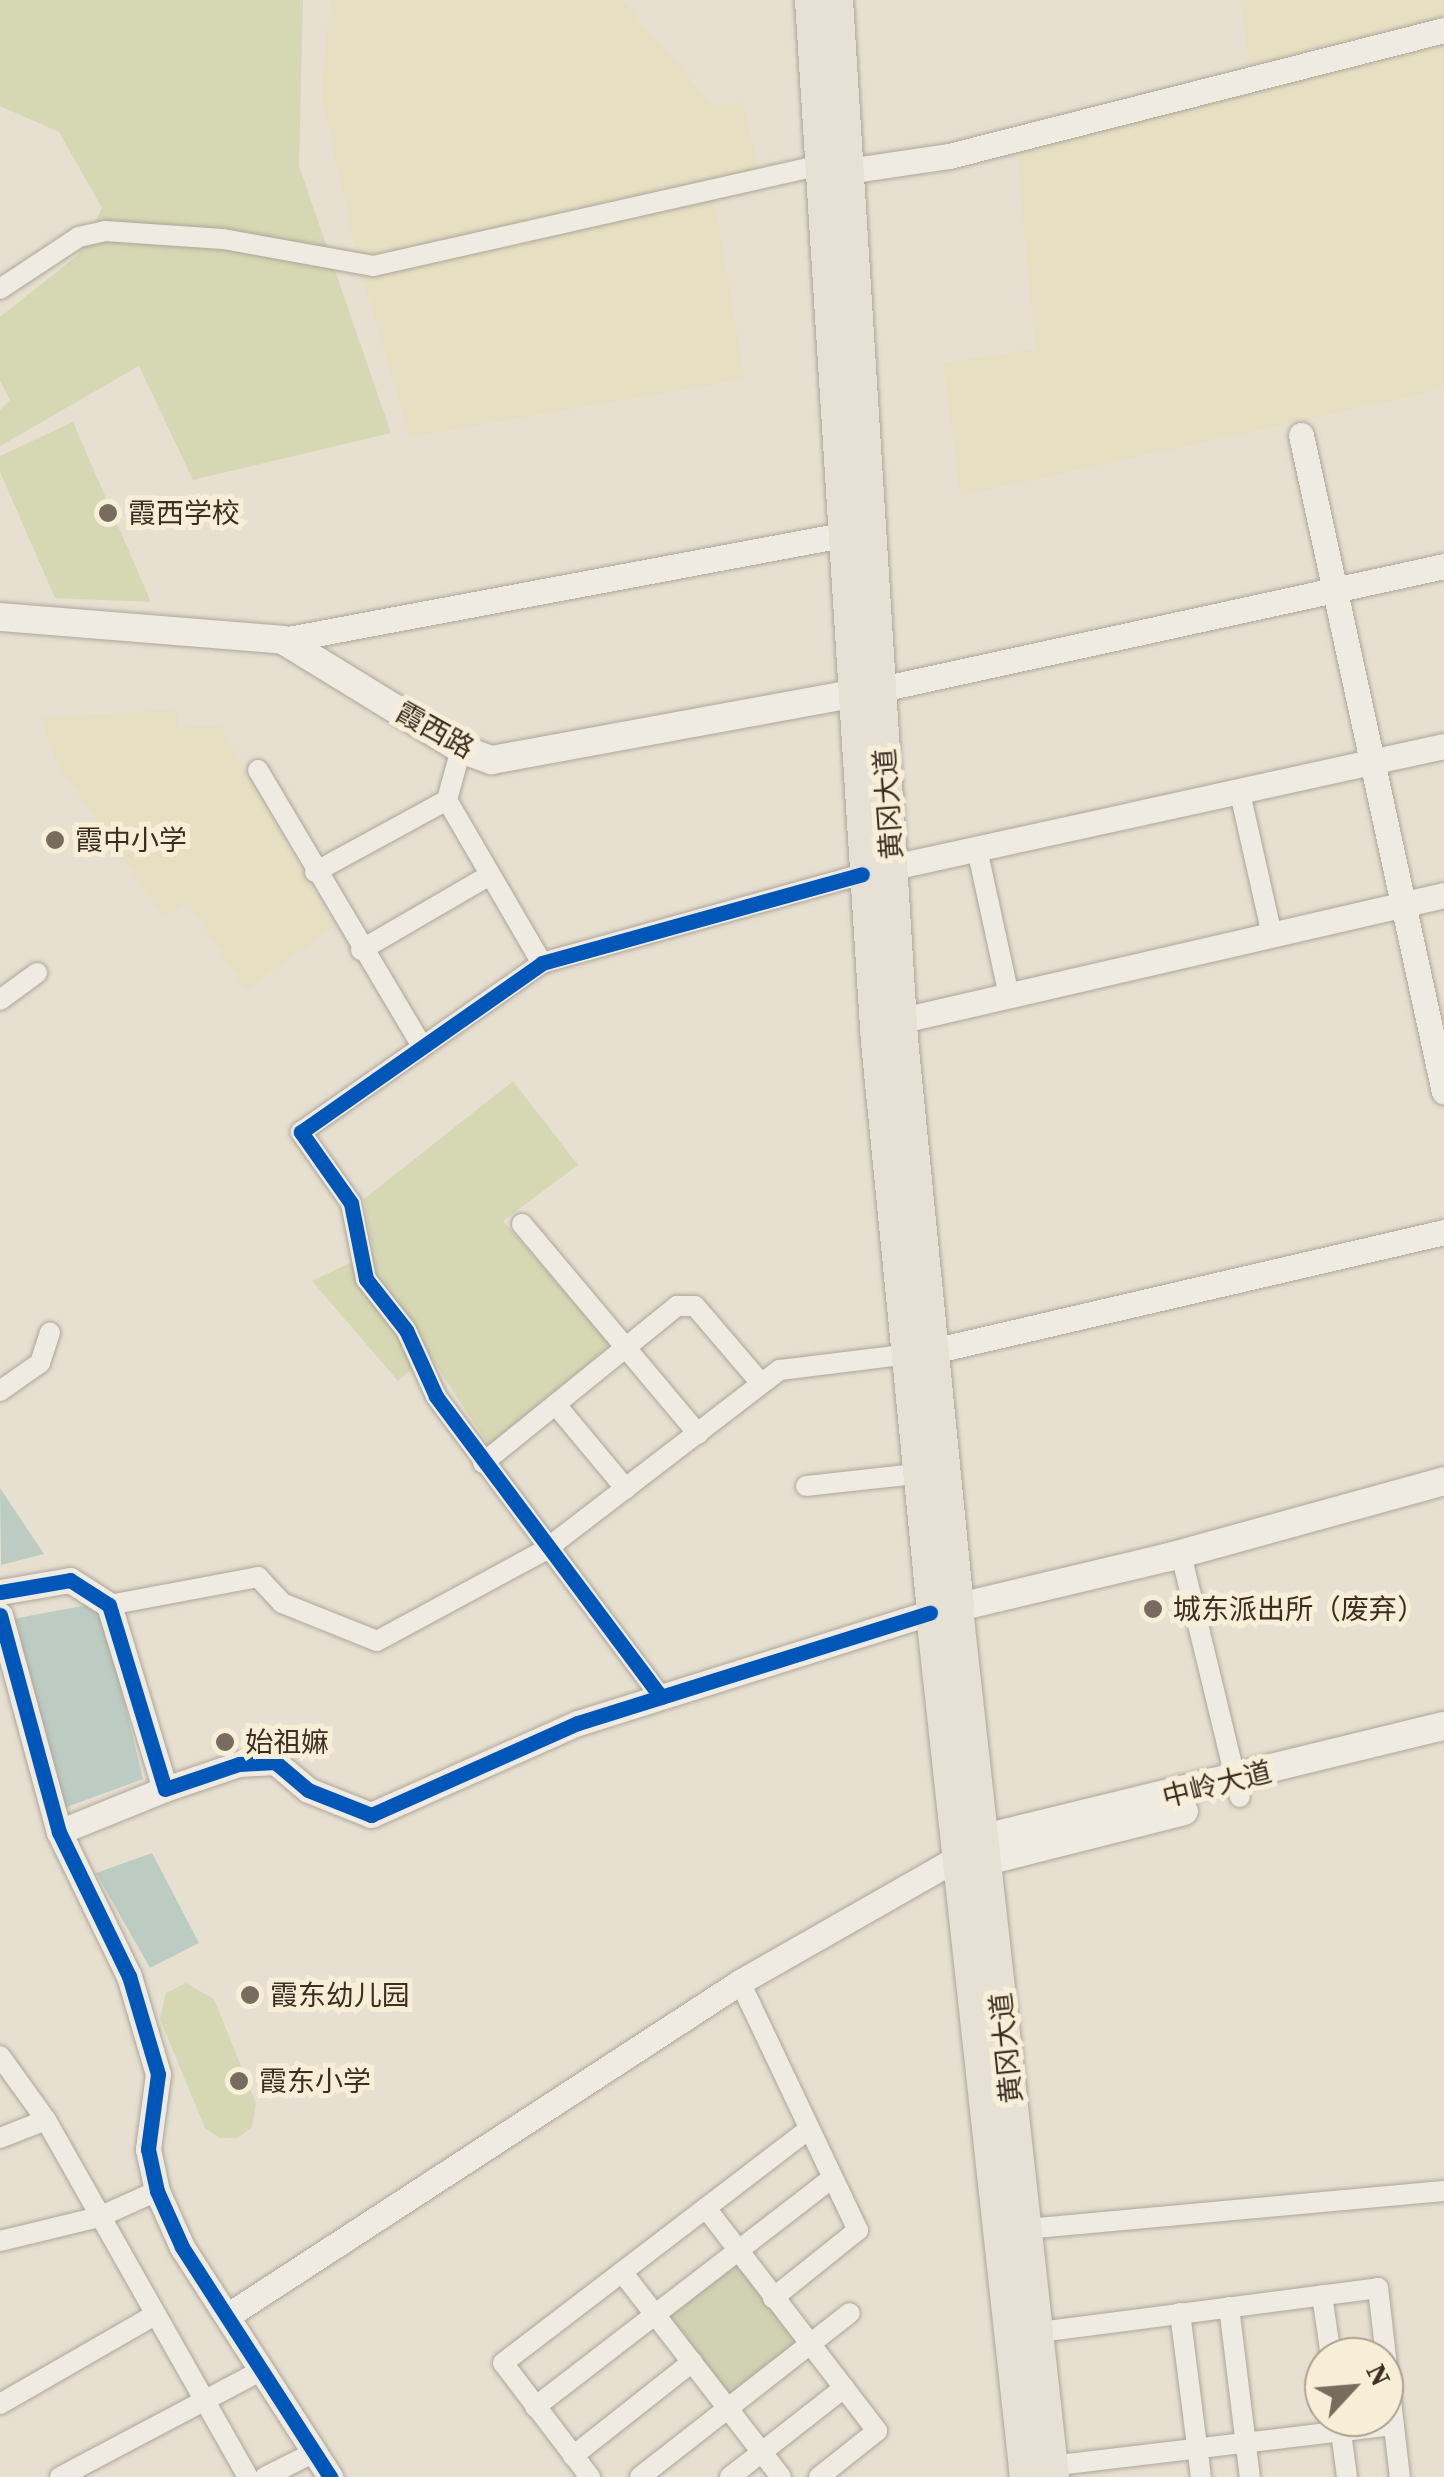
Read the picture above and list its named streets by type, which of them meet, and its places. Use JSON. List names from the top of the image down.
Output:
{
  "streets": {
    "main road": ["霞西路", "黄冈大道", "中岭大道"]
  },
  "places": [
    "霞西学校",
    "霞中小学",
    "城东派出所（废弃）",
    "始祖嫲",
    "霞东幼儿园",
    "霞东小学"
  ],
  "north": "top right"
}
